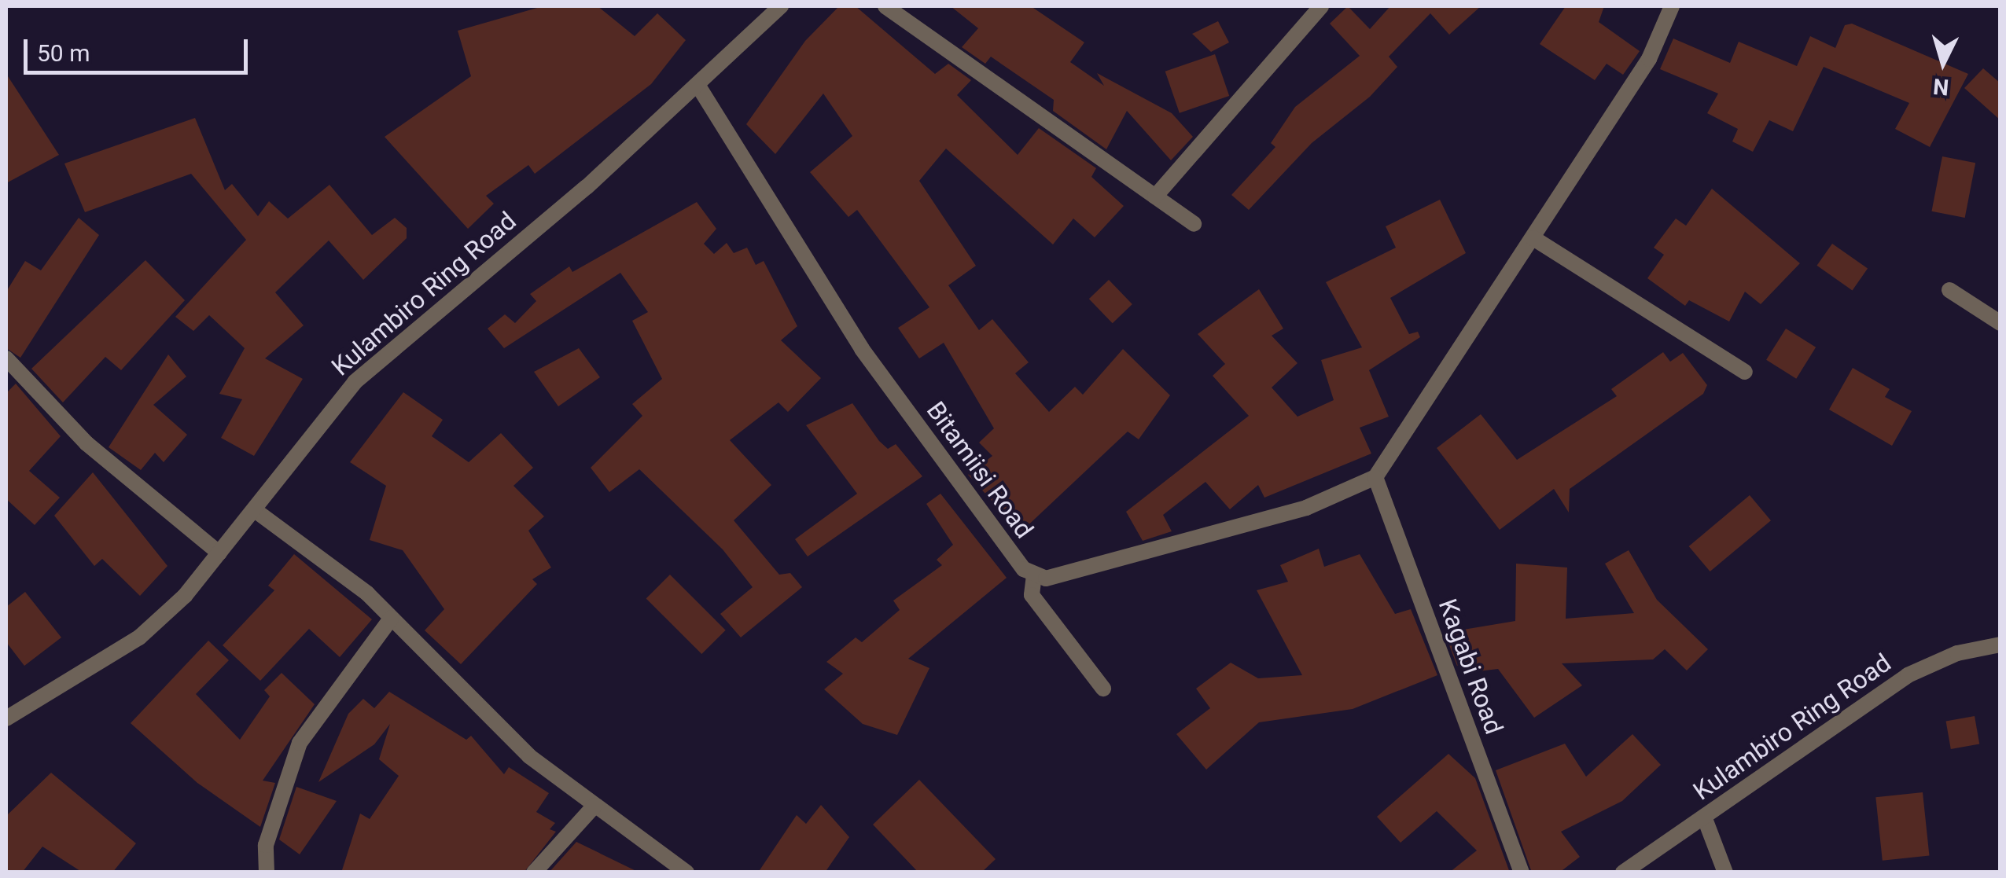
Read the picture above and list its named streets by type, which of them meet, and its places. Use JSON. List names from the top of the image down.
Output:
{
  "streets": {
    "street": ["Kulambiro Ring Road", "Bitamiisi Road", "Kagabi Road"]
  },
  "crossings": [
    ["Kulambiro Ring Road", "Bitamiisi Road"],
    ["Bitamiisi Road", "Kagabi Road"]
  ],
  "scale_bar": "50 m",
  "north": "bottom"
}
